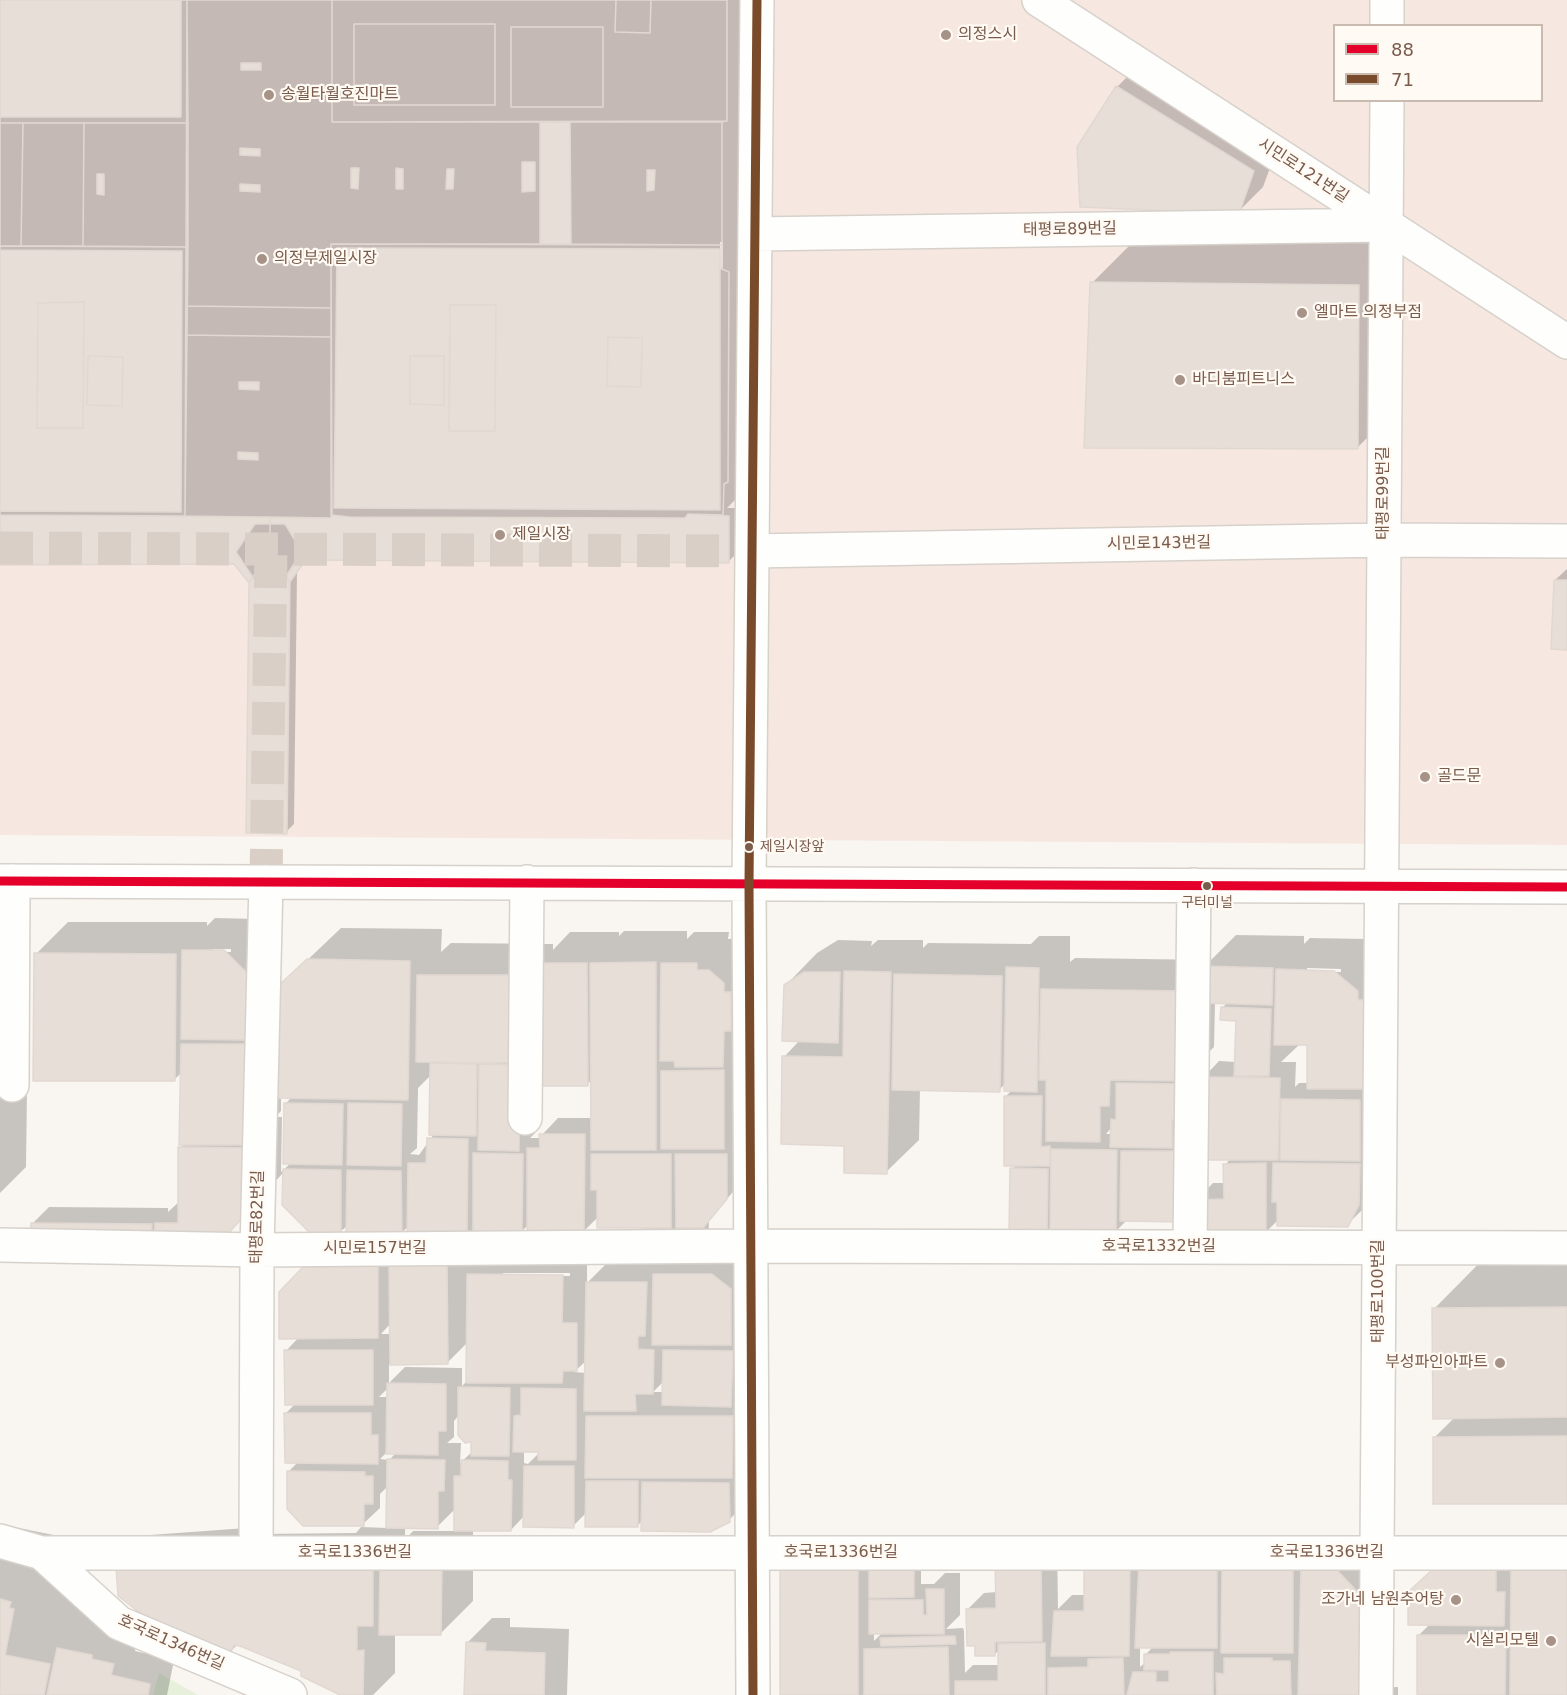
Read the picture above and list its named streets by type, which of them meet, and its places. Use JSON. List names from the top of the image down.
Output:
{
  "streets": {
    "street": [
      "시민로121번길",
      "태평로89번길",
      "태평로99번길",
      "시민로143번길",
      "태평로82번길",
      "호국로1332번길",
      "시민로157번길",
      "태평로100번길",
      "호국로1336번길",
      "호국로1346번길"
    ]
  },
  "crossings": [
    ["시민로121번길", "태평로89번길"],
    ["시민로121번길", "태평로99번길"],
    ["태평로89번길", "태평로99번길"],
    ["태평로99번길", "시민로143번길"],
    ["태평로99번길", "태평로100번길"],
    ["태평로82번길", "시민로157번길"],
    ["태평로82번길", "호국로1336번길"],
    ["호국로1332번길", "시민로157번길"],
    ["호국로1332번길", "태평로100번길"],
    ["태평로100번길", "호국로1336번길"],
    ["호국로1336번길", "호국로1346번길"]
  ],
  "places": [
    "의정스시",
    "송월타월호진마트",
    "의정부제일시장",
    "엘마트 의정부점",
    "바디붐피트니스",
    "제일시장",
    "골드문",
    "제일시장앞",
    "구터미널",
    "부성파인아파트",
    "조가네 남원추어탕",
    "시실리모텔"
  ],
  "lines": ["transit line 71", "transit line 88"],
  "legend": ["88", "71"]
}
